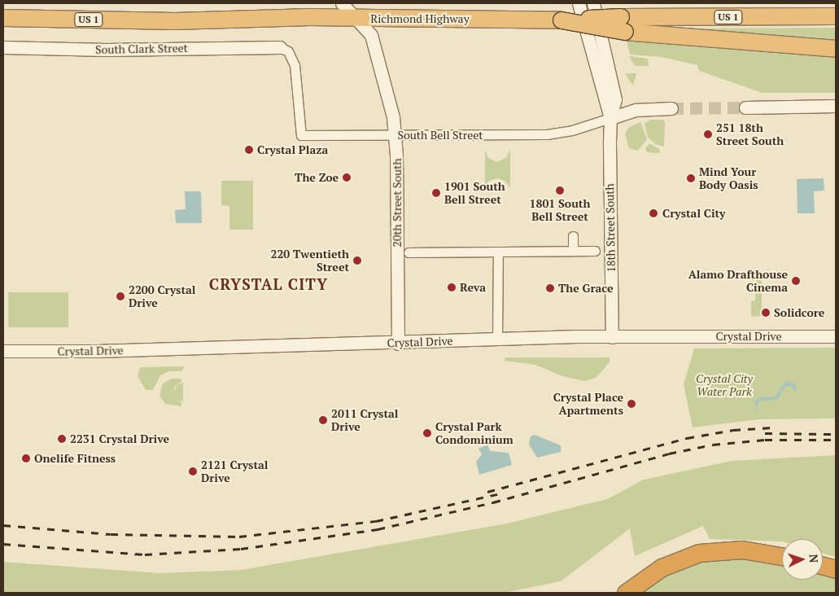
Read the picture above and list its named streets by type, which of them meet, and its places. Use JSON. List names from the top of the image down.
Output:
{
  "streets": {
    "highway": ["US 1", "Richmond Highway"],
    "street": [
      "South Clark Street",
      "South Bell Street",
      "20th Street South",
      "18th Street South",
      "Crystal Drive"
    ]
  },
  "crossings": [
    ["Richmond Highway", "20th Street South"],
    ["South Clark Street", "South Bell Street"],
    ["South Bell Street", "20th Street South"],
    ["South Bell Street", "18th Street South"],
    ["20th Street South", "Crystal Drive"],
    ["18th Street South", "Crystal Drive"]
  ],
  "districts": ["CRYSTAL CITY"],
  "parks": ["Crystal City Water Park"],
  "places": [
    "251 18th Street South",
    "Crystal Plaza",
    "The Zoe",
    "Mind Your Body Oasis",
    "1801 South Bell Street",
    "1901 South Bell Street",
    "Crystal City",
    "220 Twentieth Street",
    "Alamo Drafthouse Cinema",
    "Reva",
    "The Grace",
    "2200 Crystal Drive",
    "Solidcore",
    "Crystal Place Apartments",
    "2011 Crystal Drive",
    "Crystal Park Condominium",
    "2231 Crystal Drive",
    "Onelife Fitness",
    "2121 Crystal Drive"
  ],
  "north": "right"
}
